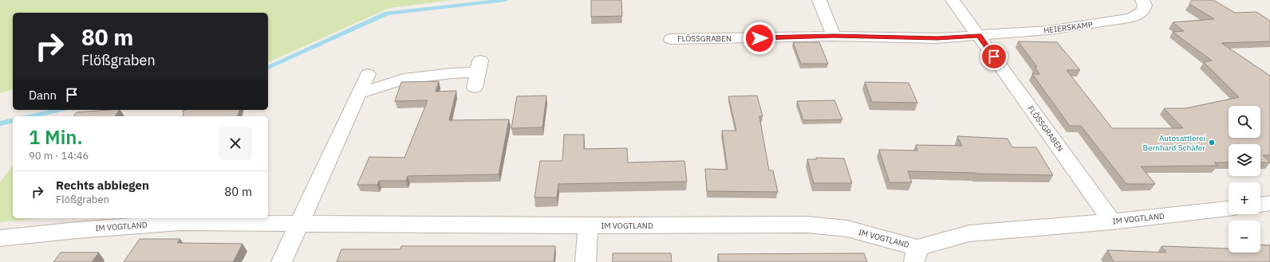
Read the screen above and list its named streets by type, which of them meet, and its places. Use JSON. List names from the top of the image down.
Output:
{
  "streets": {
    "street": ["HEIERSKAMP", "FLÖSSGRABEN", "IM VOGTLAND"]
  },
  "crossings": [
    ["HEIERSKAMP", "FLÖSSGRABEN"],
    ["FLÖSSGRABEN", "IM VOGTLAND"]
  ],
  "places": ["Autosattlerei Bernhard Schäfer"],
  "page": {
    "turn": ["80 m", "Flößgraben"],
    "then": "Dann",
    "map_buttons": ["+", "−"],
    "heading": ["1 Min.", "90 m · 14:46"],
    "list": [
      {
        "name": "Rechts abbiegen",
        "note": "Flößgraben",
        "value": "80 m"
      }
    ]
  }
}
